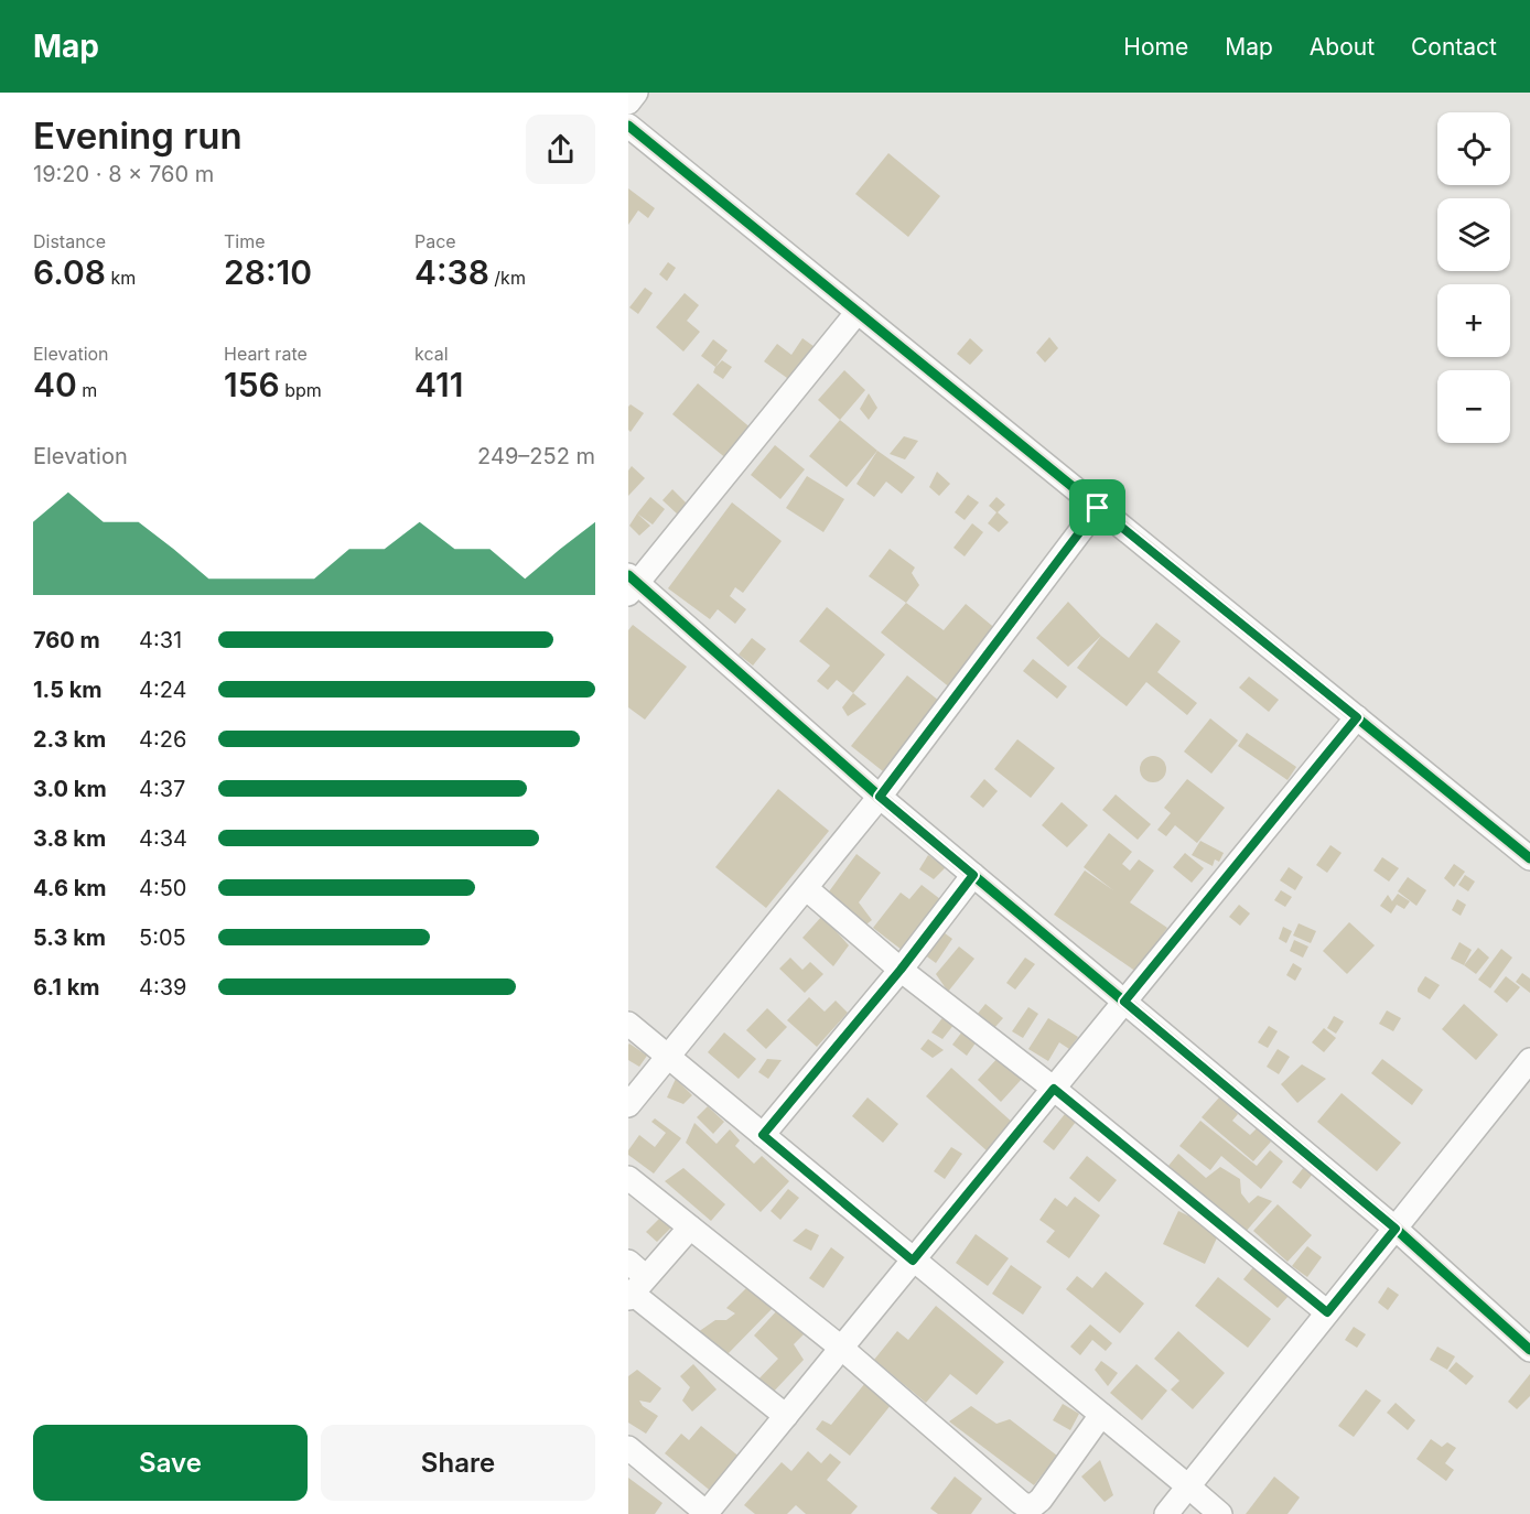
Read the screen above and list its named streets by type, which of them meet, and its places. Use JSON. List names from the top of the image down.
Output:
{
  "page": {
    "header": "Map",
    "nav": [
      "Home",
      "Map",
      "About",
      "Contact"
    ],
    "heading": ["Evening run", "19:20 · 8 × 760 m"],
    "map_buttons": ["+", "−"],
    "stats": [
      ["Distance", "6.08 km"],
      ["Time", "28:10"],
      ["Pace", "4:38 /km"],
      ["Elevation", "40 m"],
      ["Heart rate", "156 bpm"],
      ["kcal", "411"]
    ],
    "chart": ["Elevation", "249–252 m"],
    "list": [
      {
        "name": "760 m",
        "note": "4:31"
      },
      {
        "name": "1.5 km",
        "note": "4:24"
      },
      {
        "name": "2.3 km",
        "note": "4:26"
      },
      {
        "name": "3.0 km",
        "note": "4:37"
      },
      {
        "name": "3.8 km",
        "note": "4:34"
      },
      {
        "name": "4.6 km",
        "note": "4:50"
      },
      {
        "name": "5.3 km",
        "note": "5:05"
      },
      {
        "name": "6.1 km",
        "note": "4:39"
      }
    ],
    "buttons": ["Save", "Share"]
  }
}
